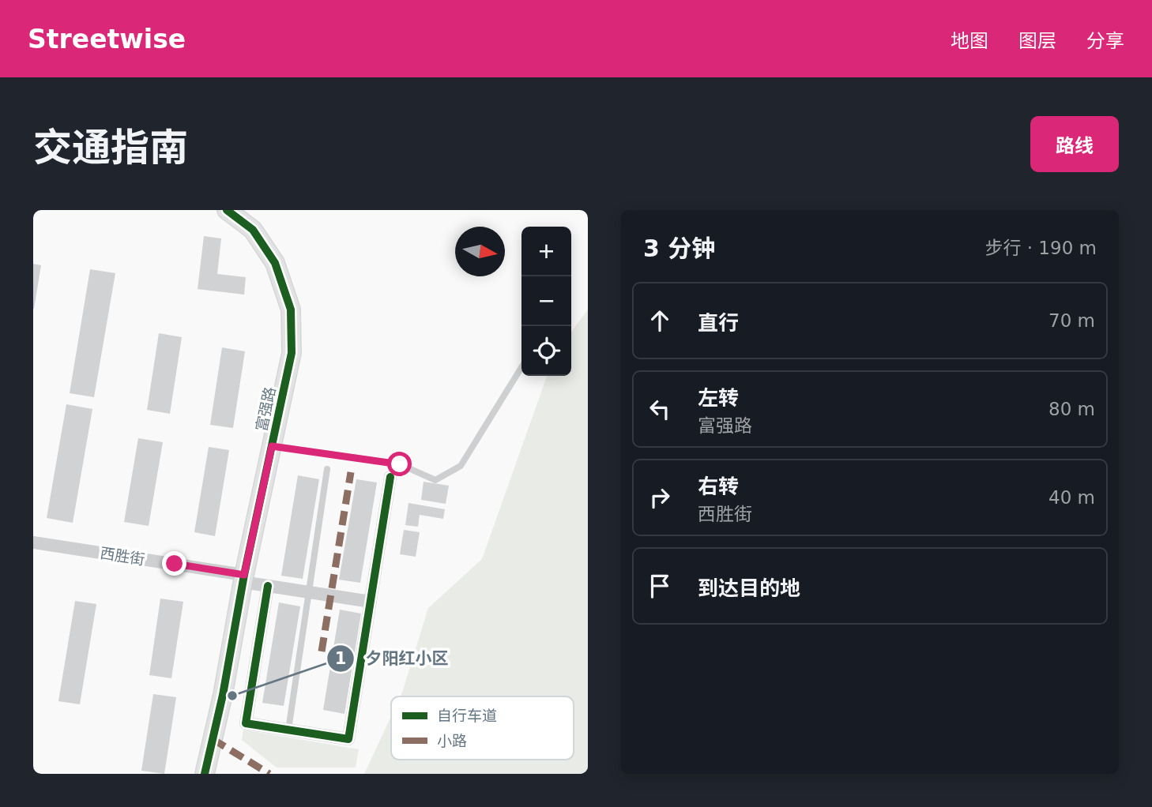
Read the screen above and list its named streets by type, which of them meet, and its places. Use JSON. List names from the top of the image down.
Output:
{
  "streets": {
    "street": ["富强路", "西胜街"]
  },
  "crossings": [
    ["富强路", "西胜街"]
  ],
  "places": ["夕阳红小区"],
  "legend": ["自行车道", "小路"],
  "north": "right",
  "page": {
    "header": "Streetwise",
    "nav": ["地图", "图层", "分享"],
    "title": "交通指南",
    "buttons": "路线",
    "heading": ["3 分钟", "步行 · 190 m"],
    "map_buttons": ["+", "−"],
    "list": [
      ["直行", "70 m"],
      ["左转", "富强路", "80 m"],
      ["右转", "西胜街", "40 m"],
      "到达目的地"
    ]
  }
}
